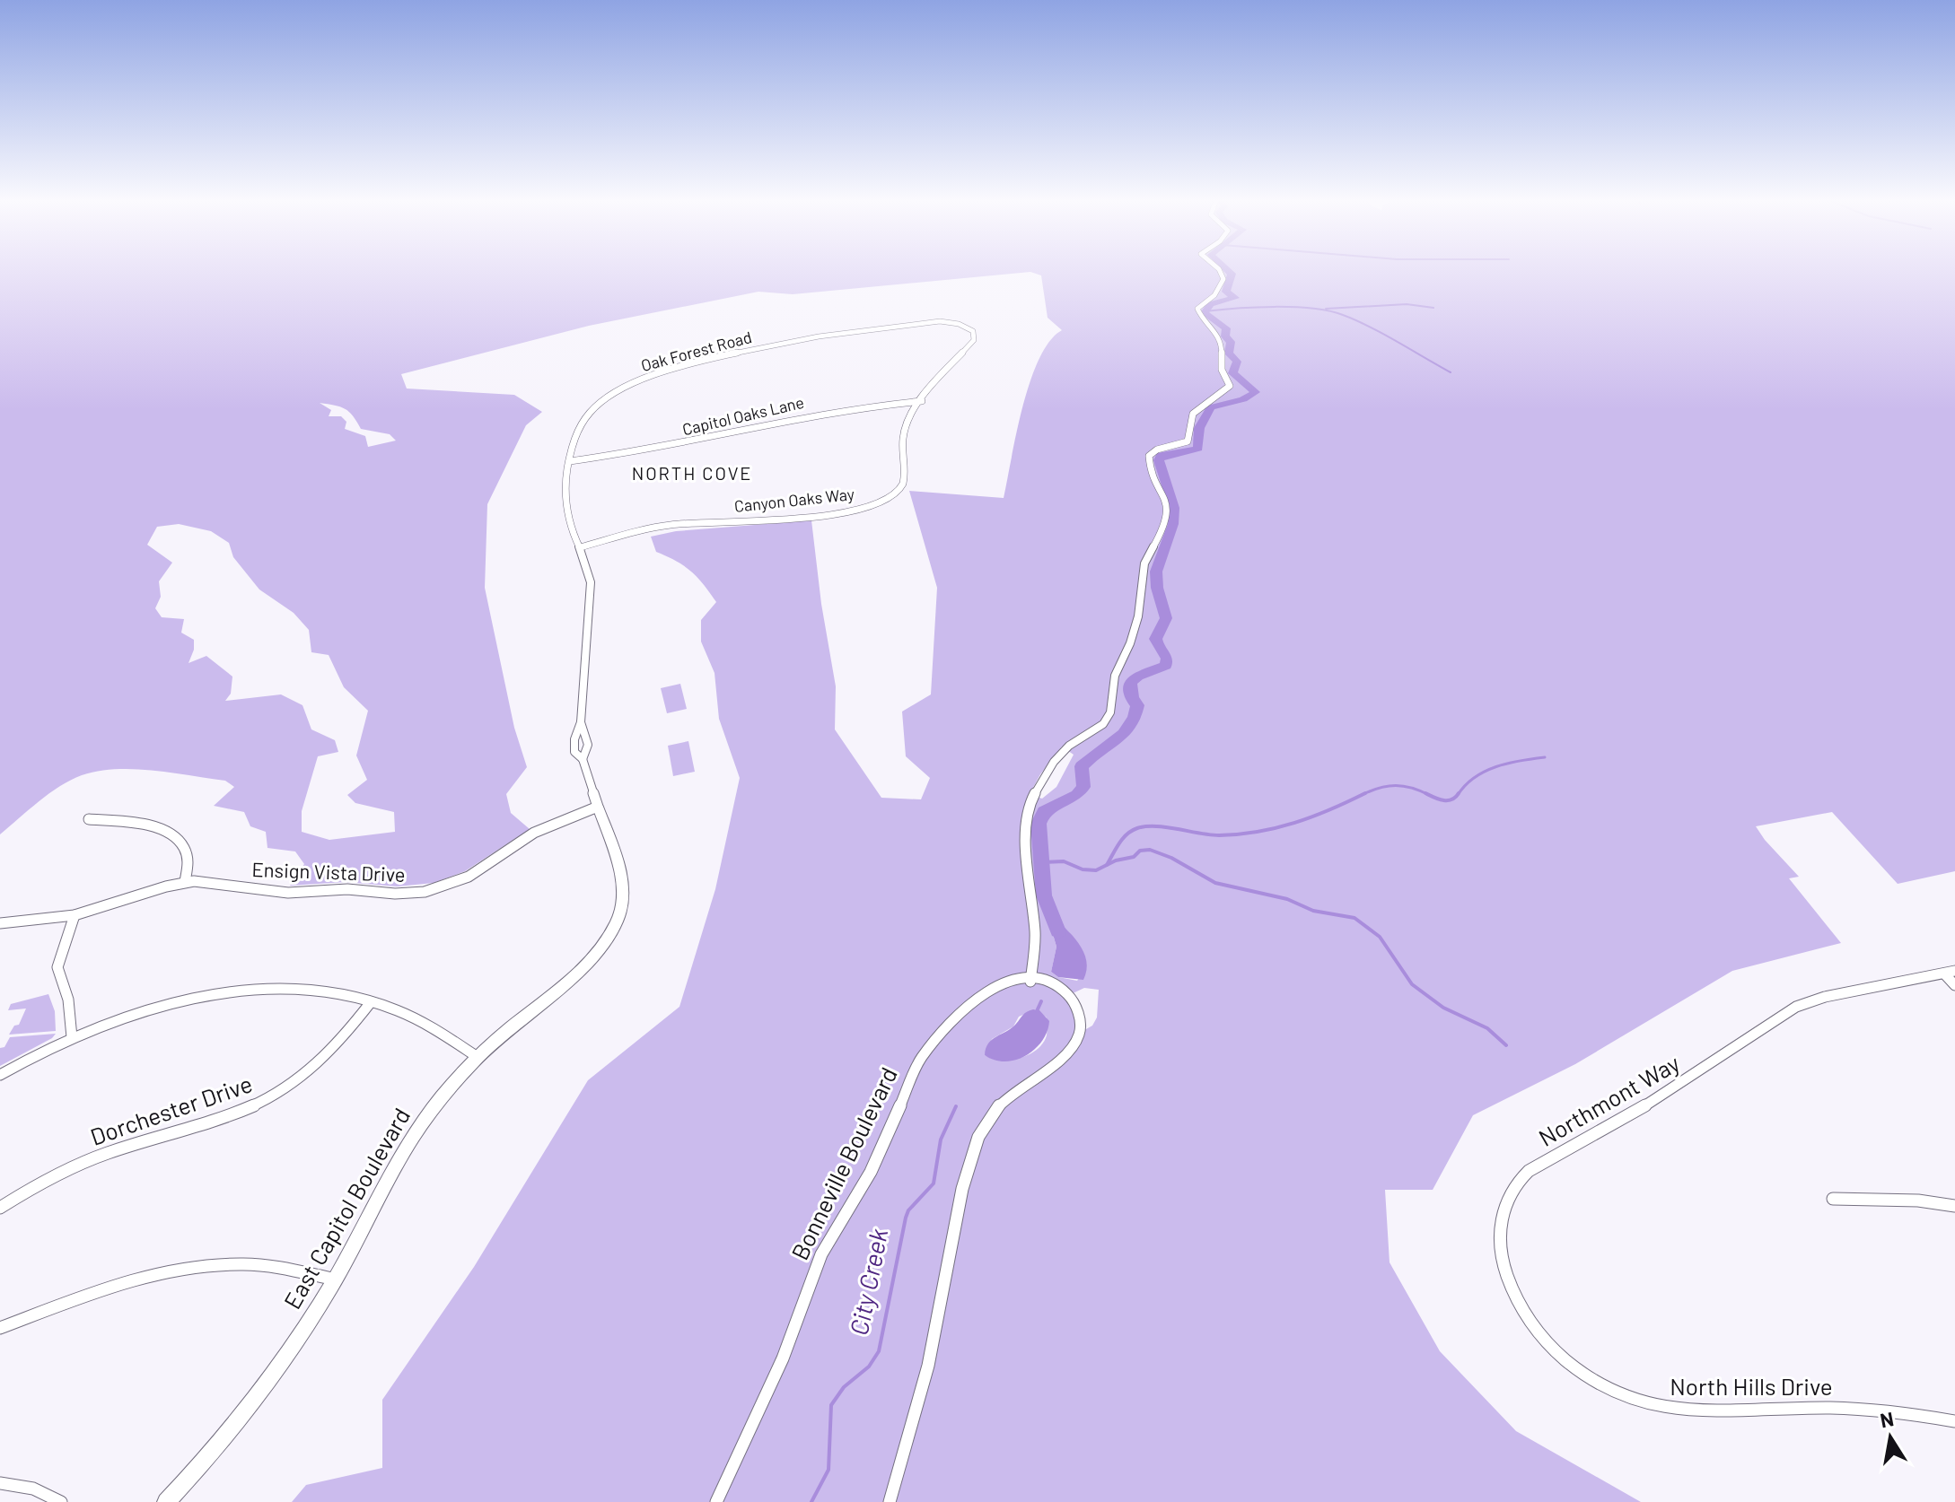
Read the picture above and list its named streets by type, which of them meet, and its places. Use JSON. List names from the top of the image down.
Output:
{
  "streets": {
    "street": [
      "Oak Forest Road",
      "Capitol Oaks Lane",
      "Canyon Oaks Way",
      "Ensign Vista Drive",
      "Northmont Way",
      "Dorchester Drive",
      "Bonneville Boulevard",
      "East Capitol Boulevard",
      "North Hills Drive"
    ]
  },
  "crossings": [
    ["Oak Forest Road", "Capitol Oaks Lane"],
    ["Oak Forest Road", "Canyon Oaks Way"],
    ["Oak Forest Road", "East Capitol Boulevard"],
    ["Capitol Oaks Lane", "Canyon Oaks Way"],
    ["Ensign Vista Drive", "East Capitol Boulevard"],
    ["Northmont Way", "North Hills Drive"]
  ],
  "districts": ["NORTH COVE"],
  "water": ["City Creek"],
  "north": "top"
}
